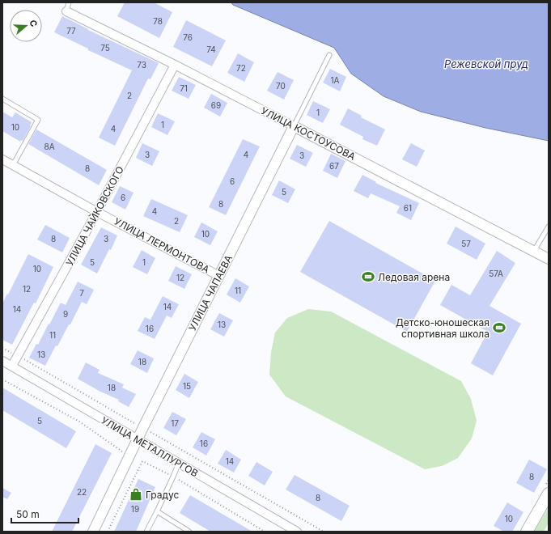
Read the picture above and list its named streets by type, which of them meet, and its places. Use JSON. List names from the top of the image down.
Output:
{
  "streets": {
    "street": [
      "УЛИЦА КОСТОУСОВА",
      "УЛИЦА ЧАЙКОВСКОГО",
      "УЛИЦА ЛЕРМОНТОВА",
      "УЛИЦА ЧАПАЕВА",
      "УЛИЦА МЕТАЛЛУРГОВ"
    ]
  },
  "crossings": [
    ["УЛИЦА КОСТОУСОВА", "УЛИЦА ЧАЙКОВСКОГО"],
    ["УЛИЦА КОСТОУСОВА", "УЛИЦА ЧАПАЕВА"],
    ["УЛИЦА ЧАЙКОВСКОГО", "УЛИЦА ЛЕРМОНТОВА"],
    ["УЛИЦА ЧАЙКОВСКОГО", "УЛИЦА МЕТАЛЛУРГОВ"],
    ["УЛИЦА ЛЕРМОНТОВА", "УЛИЦА ЧАПАЕВА"],
    ["УЛИЦА ЧАПАЕВА", "УЛИЦА МЕТАЛЛУРГОВ"]
  ],
  "water": ["Режевской пруд"],
  "places": {
    "sports": ["Ледовая арена", "Детско-юношеская спортивная школа"],
    "shop": ["Градус"]
  },
  "house_numbers": [
    "78",
    "77",
    "76",
    "75",
    "74",
    "73",
    "72",
    "1А",
    "70",
    "71",
    "2",
    "69",
    "1",
    "1",
    "10",
    "4",
    "8А",
    "3",
    "4",
    "3",
    "67",
    "8",
    "6",
    "5",
    "6",
    "8",
    "61",
    "4",
    "2",
    "10",
    "8",
    "3",
    "57",
    "5",
    "1",
    "10",
    "57А",
    "12",
    "12",
    "11",
    "7",
    "14",
    "14",
    "9",
    "13",
    "16",
    "11",
    "13",
    "18",
    "15",
    "18",
    "5",
    "17",
    "16",
    "14",
    "8",
    "22",
    "8",
    "19",
    "10"
  ],
  "scale_bar": "50 m",
  "north": "right"
}
